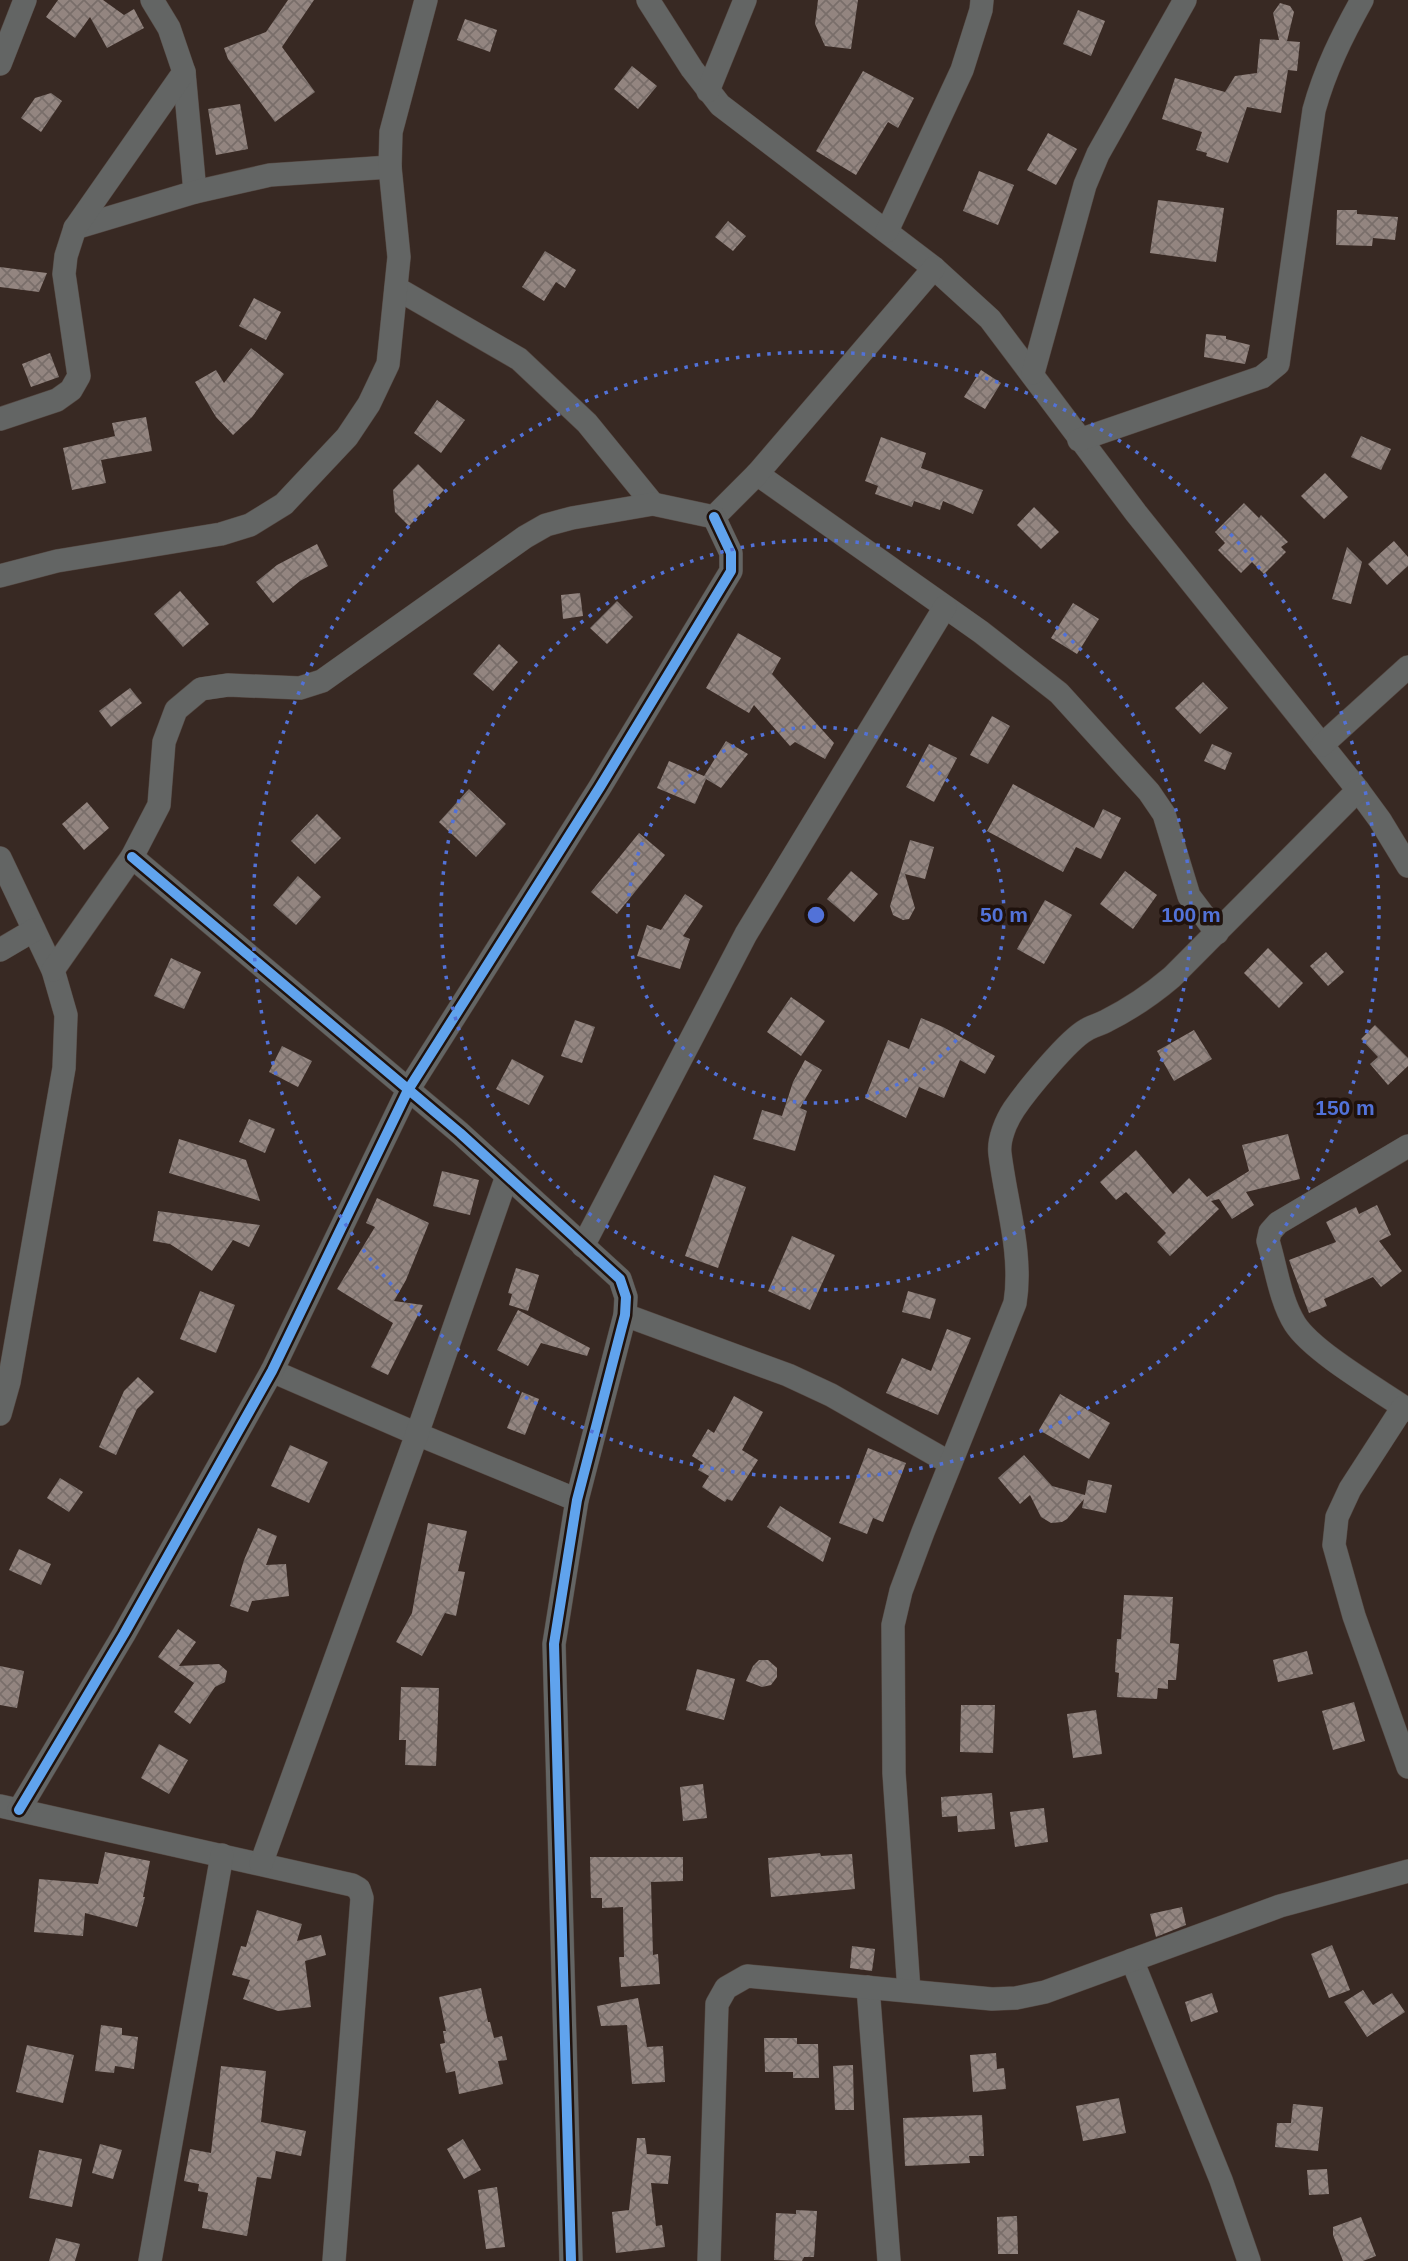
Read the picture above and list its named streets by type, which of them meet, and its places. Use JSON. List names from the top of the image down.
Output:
{
  "rings": ["50 m", "100 m", "150 m"]
}
